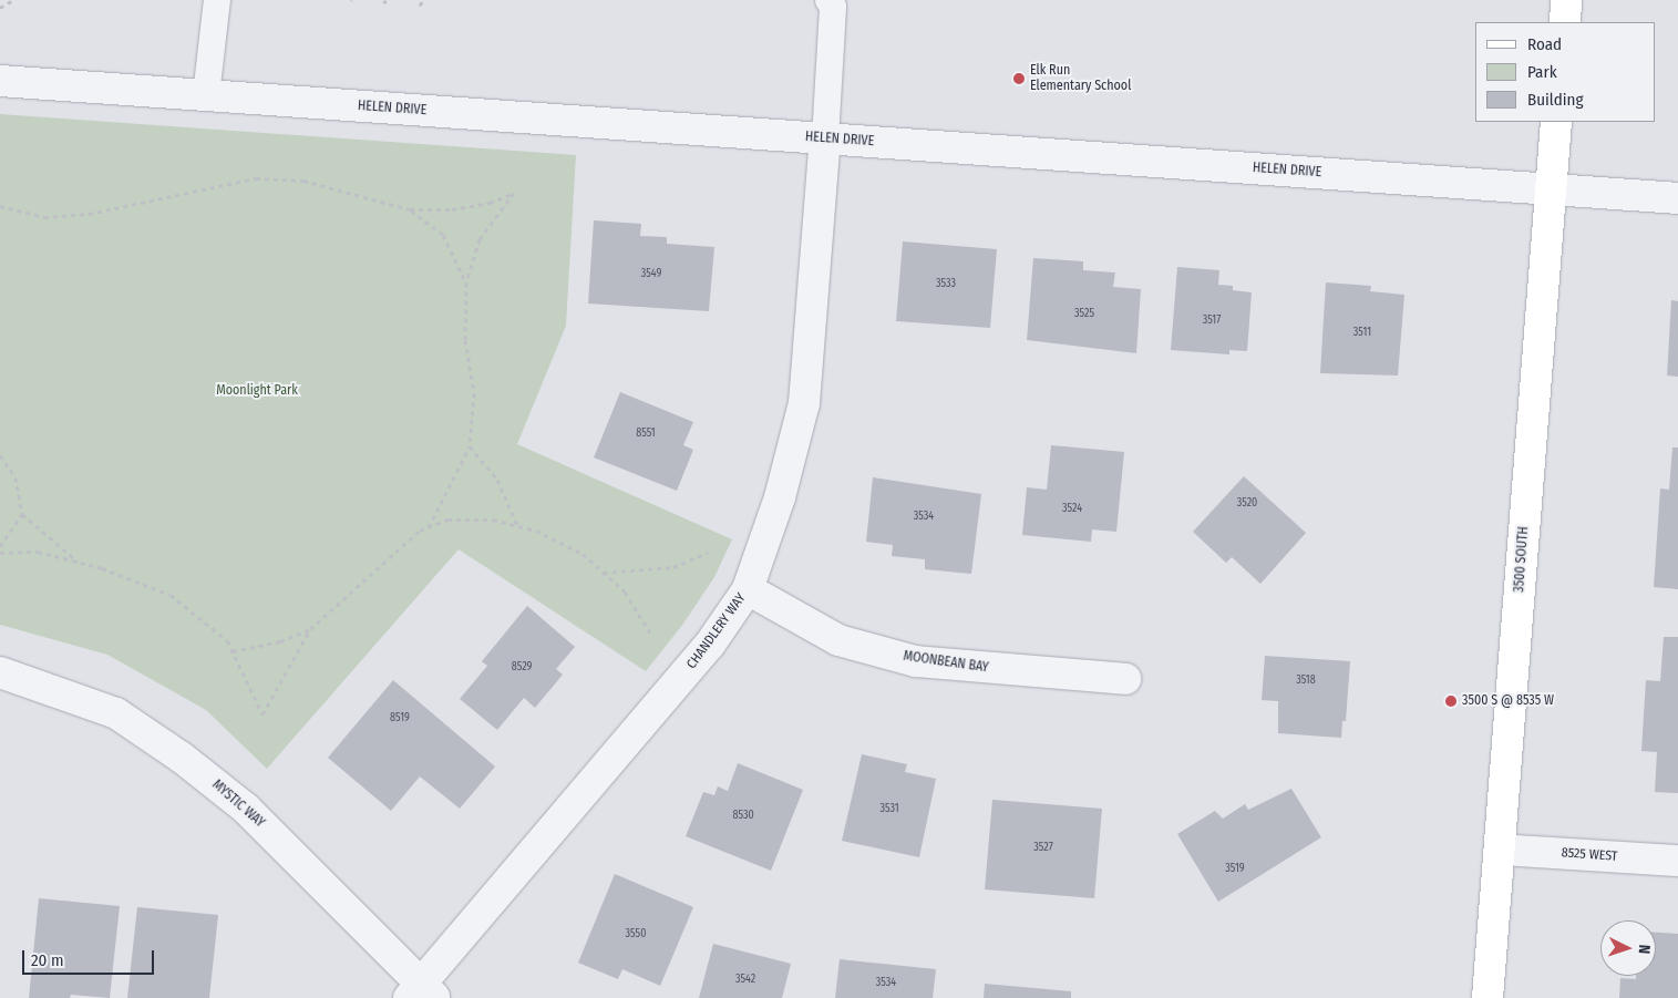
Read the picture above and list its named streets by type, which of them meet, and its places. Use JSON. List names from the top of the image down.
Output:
{
  "streets": {
    "street": [
      "HELEN DRIVE",
      "3500 SOUTH",
      "CHANDLERY WAY",
      "MOONBEAN BAY",
      "MYSTIC WAY",
      "8525 WEST"
    ]
  },
  "crossings": [
    ["HELEN DRIVE", "3500 SOUTH"],
    ["HELEN DRIVE", "CHANDLERY WAY"],
    ["3500 SOUTH", "8525 WEST"],
    ["CHANDLERY WAY", "MOONBEAN BAY"],
    ["CHANDLERY WAY", "MYSTIC WAY"]
  ],
  "parks": ["Moonlight Park"],
  "places": ["Elk Run Elementary School", "3500 S @ 8535 W"],
  "house_numbers": [
    "3549",
    "3533",
    "3525",
    "3517",
    "3511",
    "8551",
    "3520",
    "3524",
    "3534",
    "8529",
    "3518",
    "8519",
    "3531",
    "8530",
    "3527",
    "3519",
    "3550",
    "3542",
    "3534"
  ],
  "legend": ["Road", "Park", "Building"],
  "scale_bar": "20 m",
  "north": "right"
}
